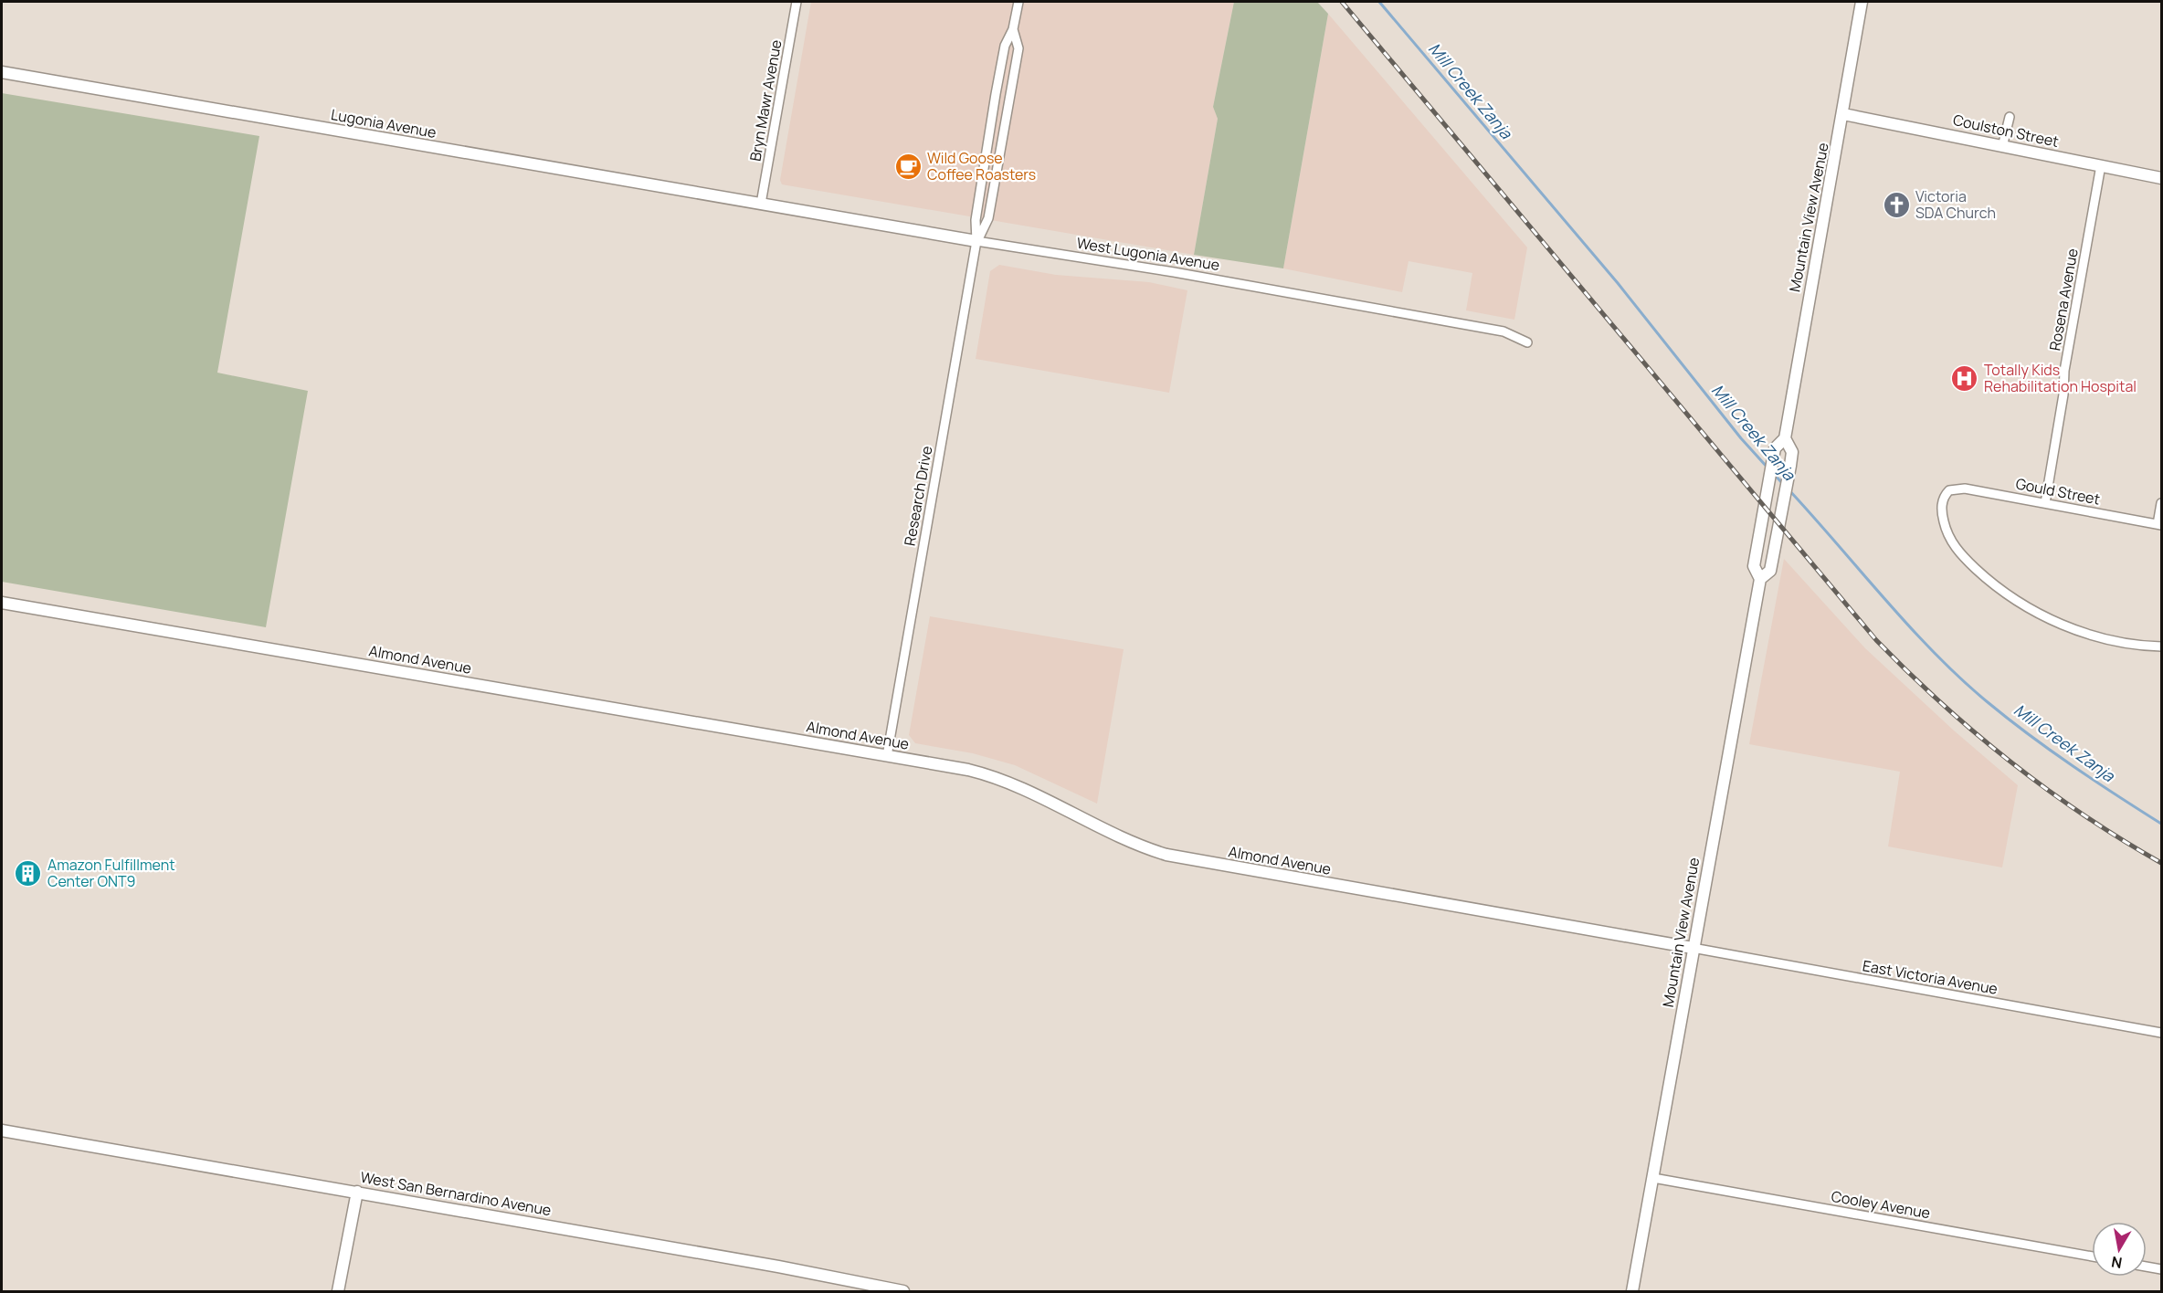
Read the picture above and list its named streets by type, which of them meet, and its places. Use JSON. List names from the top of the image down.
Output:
{
  "streets": {
    "street": [
      "Bryn Mawr Avenue",
      "Lugonia Avenue",
      "Coulston Street",
      "Mountain View Avenue",
      "West Lugonia Avenue",
      "Rosena Avenue",
      "Gould Street",
      "Research Drive",
      "Almond Avenue",
      "East Victoria Avenue",
      "West San Bernardino Avenue",
      "Cooley Avenue"
    ]
  },
  "crossings": [
    ["Bryn Mawr Avenue", "Lugonia Avenue"],
    ["Bryn Mawr Avenue", "West Lugonia Avenue"],
    ["Lugonia Avenue", "West Lugonia Avenue"],
    ["Coulston Street", "Mountain View Avenue"],
    ["Coulston Street", "Rosena Avenue"],
    ["Mountain View Avenue", "Almond Avenue"],
    ["Mountain View Avenue", "East Victoria Avenue"],
    ["Mountain View Avenue", "Cooley Avenue"],
    ["West Lugonia Avenue", "Research Drive"],
    ["Rosena Avenue", "Gould Street"],
    ["Research Drive", "Almond Avenue"],
    ["Almond Avenue", "East Victoria Avenue"]
  ],
  "water": ["Mill Creek Zanja"],
  "places": {
    "cafe": ["Wild Goose Coffee Roasters"],
    "church": ["Victoria SDA Church"],
    "hospital": ["Totally Kids Rehabilitation Hospital"],
    "building": ["Amazon Fulfillment Center ONT9"]
  },
  "north": "bottom"
}
